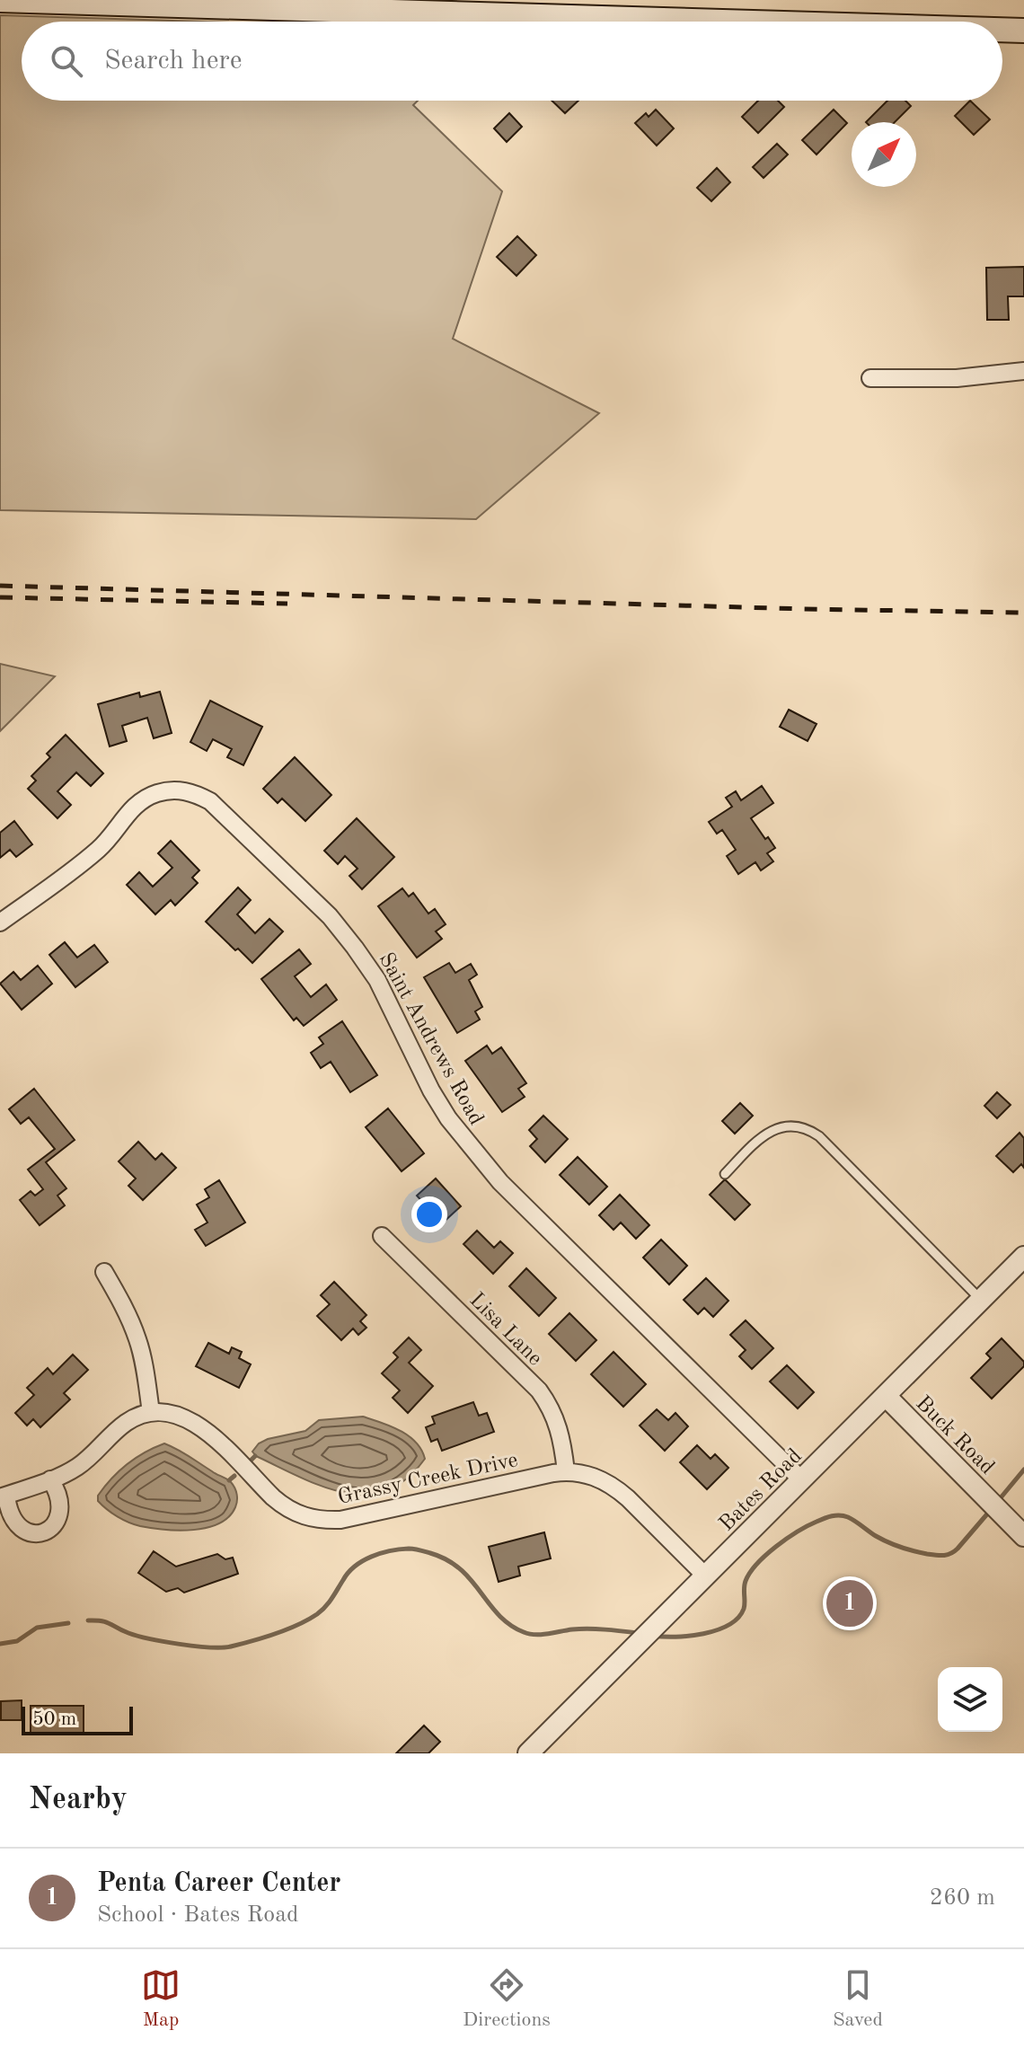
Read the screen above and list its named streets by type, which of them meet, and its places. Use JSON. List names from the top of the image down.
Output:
{
  "streets": {
    "street": [
      "Saint Andrews Road",
      "Lisa Lane",
      "Buck Road",
      "Grassy Creek Drive",
      "Bates Road"
    ]
  },
  "crossings": [
    ["Saint Andrews Road", "Bates Road"],
    ["Lisa Lane", "Grassy Creek Drive"],
    ["Buck Road", "Bates Road"],
    ["Grassy Creek Drive", "Bates Road"]
  ],
  "scale_bar": "50 m",
  "north": "top right",
  "page": {
    "search": "Search here",
    "pins": "1",
    "scale": "50 m",
    "heading": "Nearby",
    "list": [
      {
        "mark": "1",
        "name": "Penta Career Center",
        "note": "School · Bates Road",
        "value": "260 m"
      }
    ],
    "nav": ["Map", "Directions", "Saved"]
  }
}
